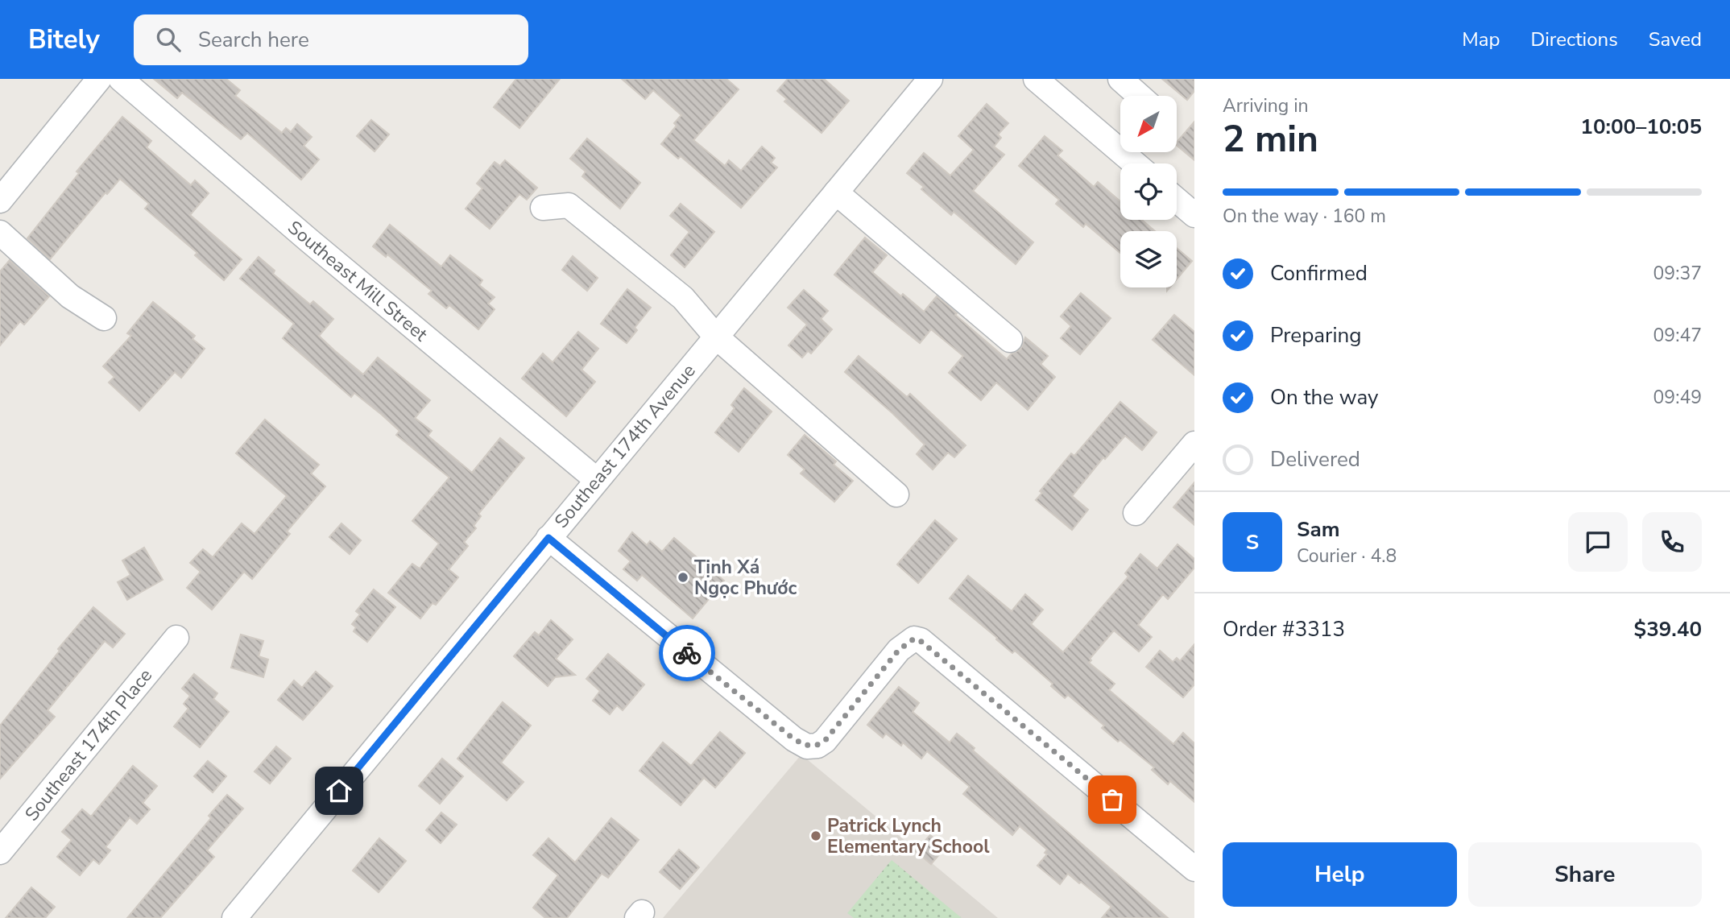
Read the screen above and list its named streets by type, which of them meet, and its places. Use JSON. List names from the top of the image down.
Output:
{
  "streets": {
    "street": ["Southeast Mill Street", "Southeast 174th Avenue", "Southeast 174th Place"]
  },
  "crossings": [
    ["Southeast Mill Street", "Southeast 174th Avenue"]
  ],
  "places": ["Tịnh Xá Ngọc Phước", "Patrick Lynch Elementary School"],
  "north": "bottom left",
  "page": {
    "header": "Bitely",
    "search": "Search here",
    "nav": ["Map", "Directions", "Saved"],
    "heading": ["2 min", "Arriving in", "10:00–10:05"],
    "panel": [
      "Sam",
      "Courier · 4.8",
      "Order #3313",
      "$39.40"
    ],
    "bar": "On the way · 160 m",
    "list": [
      ["Confirmed", "09:37"],
      ["Preparing", "09:47"],
      ["On the way", "09:49"],
      "Delivered"
    ],
    "round": "S",
    "buttons": ["Help", "Share"]
  }
}
